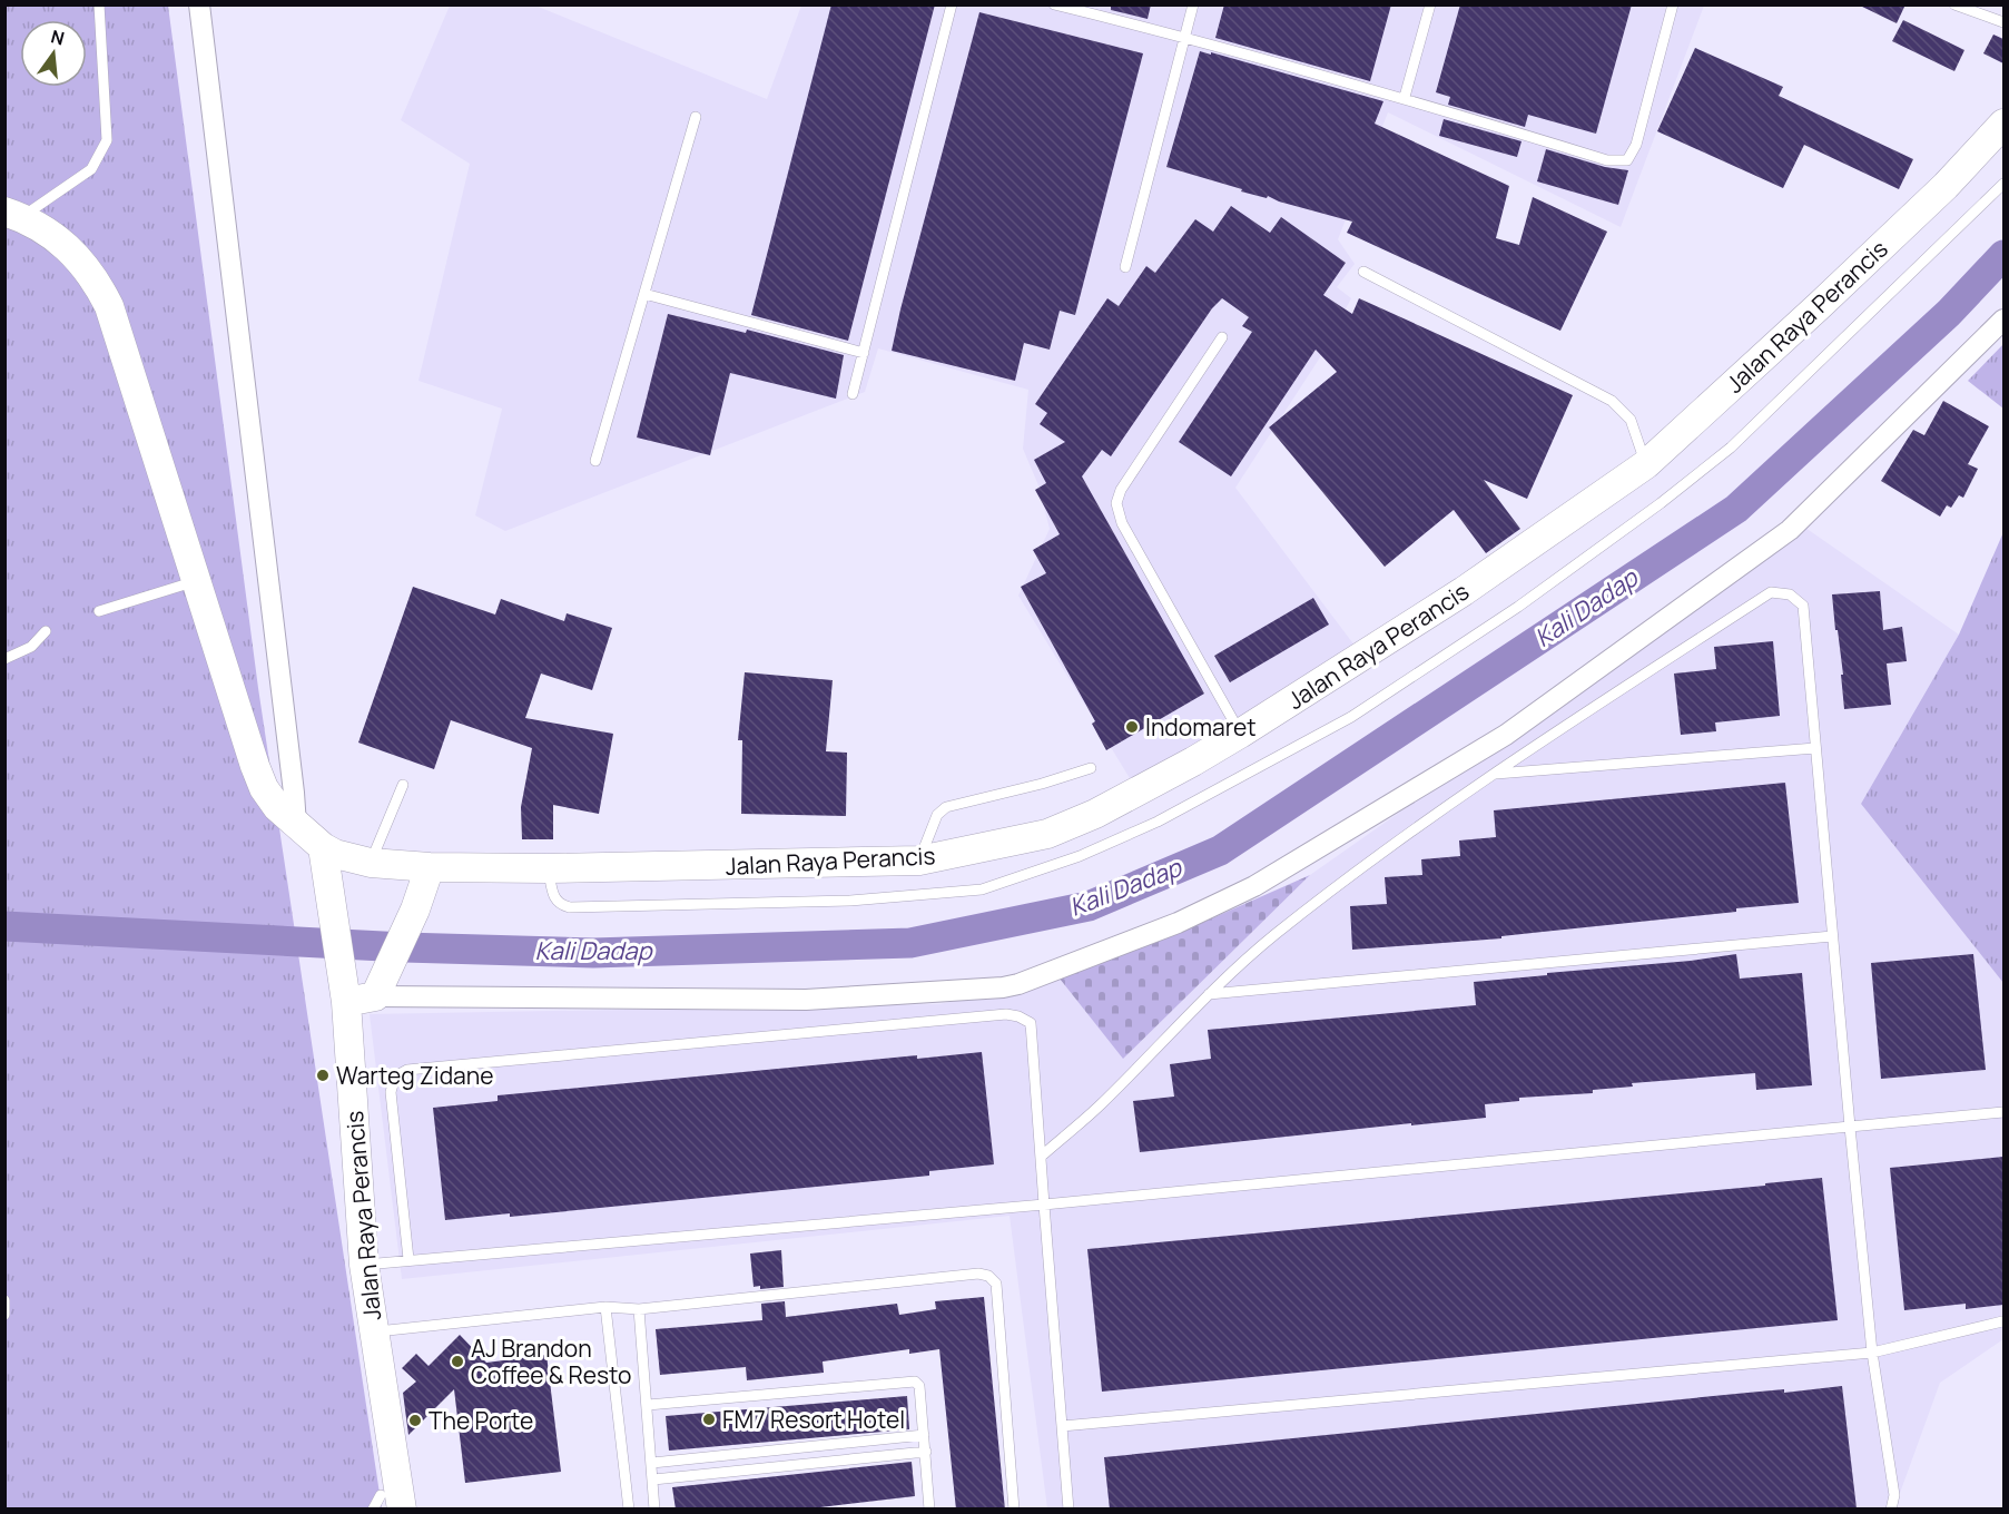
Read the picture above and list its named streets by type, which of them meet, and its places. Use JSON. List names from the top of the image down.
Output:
{
  "streets": {
    "street": ["Jalan Raya Perancis"]
  },
  "water": ["Kali Dadap"],
  "places": [
    "Indomaret",
    "Warteg Zidane",
    "AJ Brandon Coffee & Resto",
    "FM7 Resort Hotel",
    "The Porte"
  ],
  "north": "top"
}
